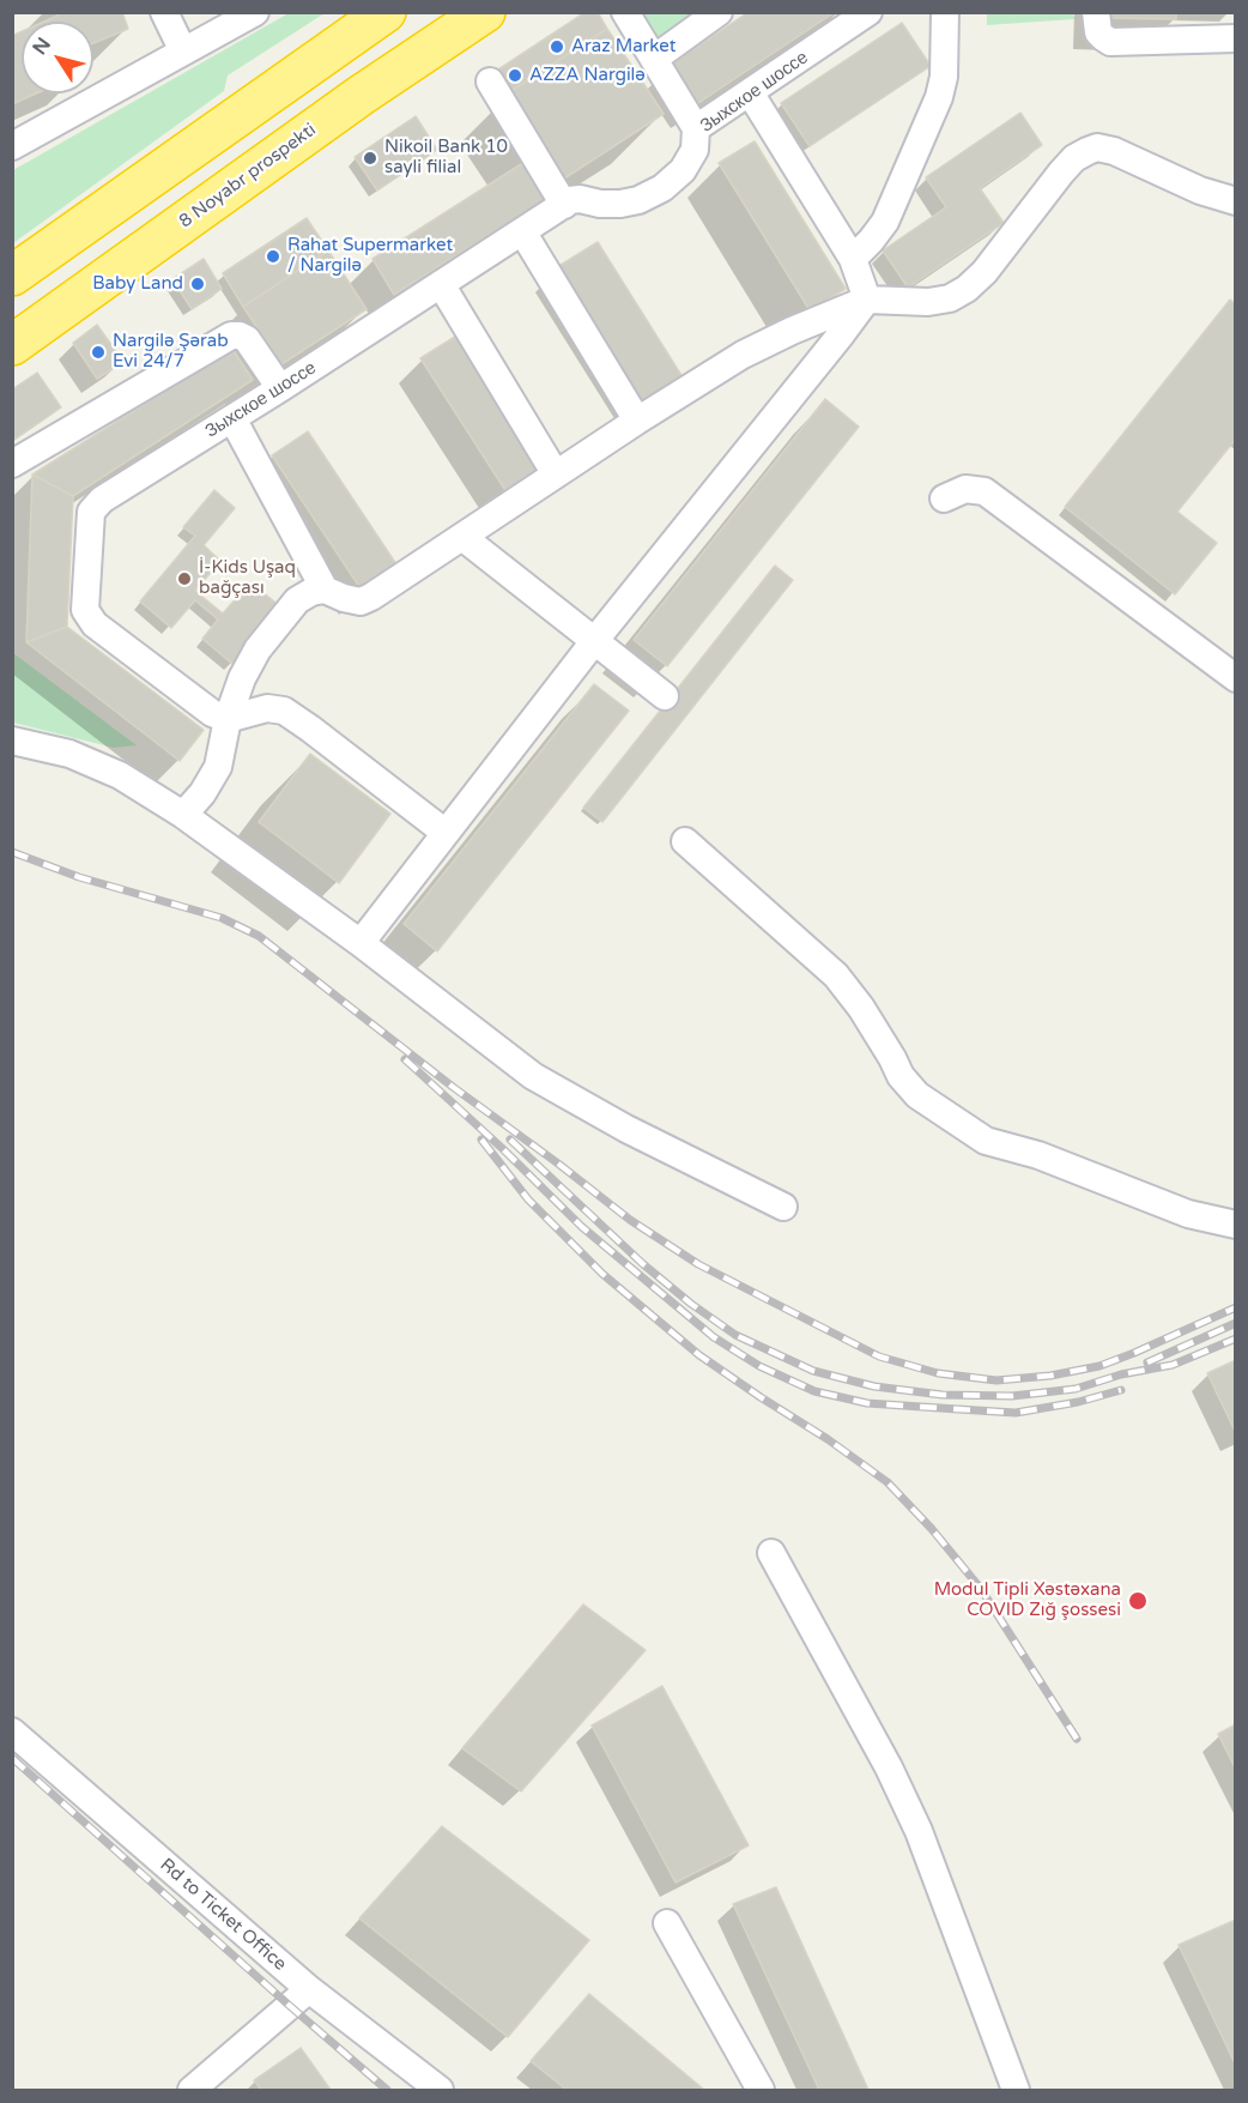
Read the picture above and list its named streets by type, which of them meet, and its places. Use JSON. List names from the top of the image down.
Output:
{
  "streets": {
    "highway": ["8 Noyabr prospekti"],
    "street": ["Зыхское шоссе", "Rd to Ticket Office"]
  },
  "places": [
    "Araz Market",
    "AZZA Nargilə",
    "Nikoil Bank 10 sayli filial",
    "Rahat Supermarket / Nargilə",
    "Baby Land",
    "Nargilə Şərab Evi 24/7",
    "İ-Kids Uşaq bağçası",
    "Modul Tipli Xəstəxana COVID Zığ şossesi"
  ],
  "north": "top left"
}
